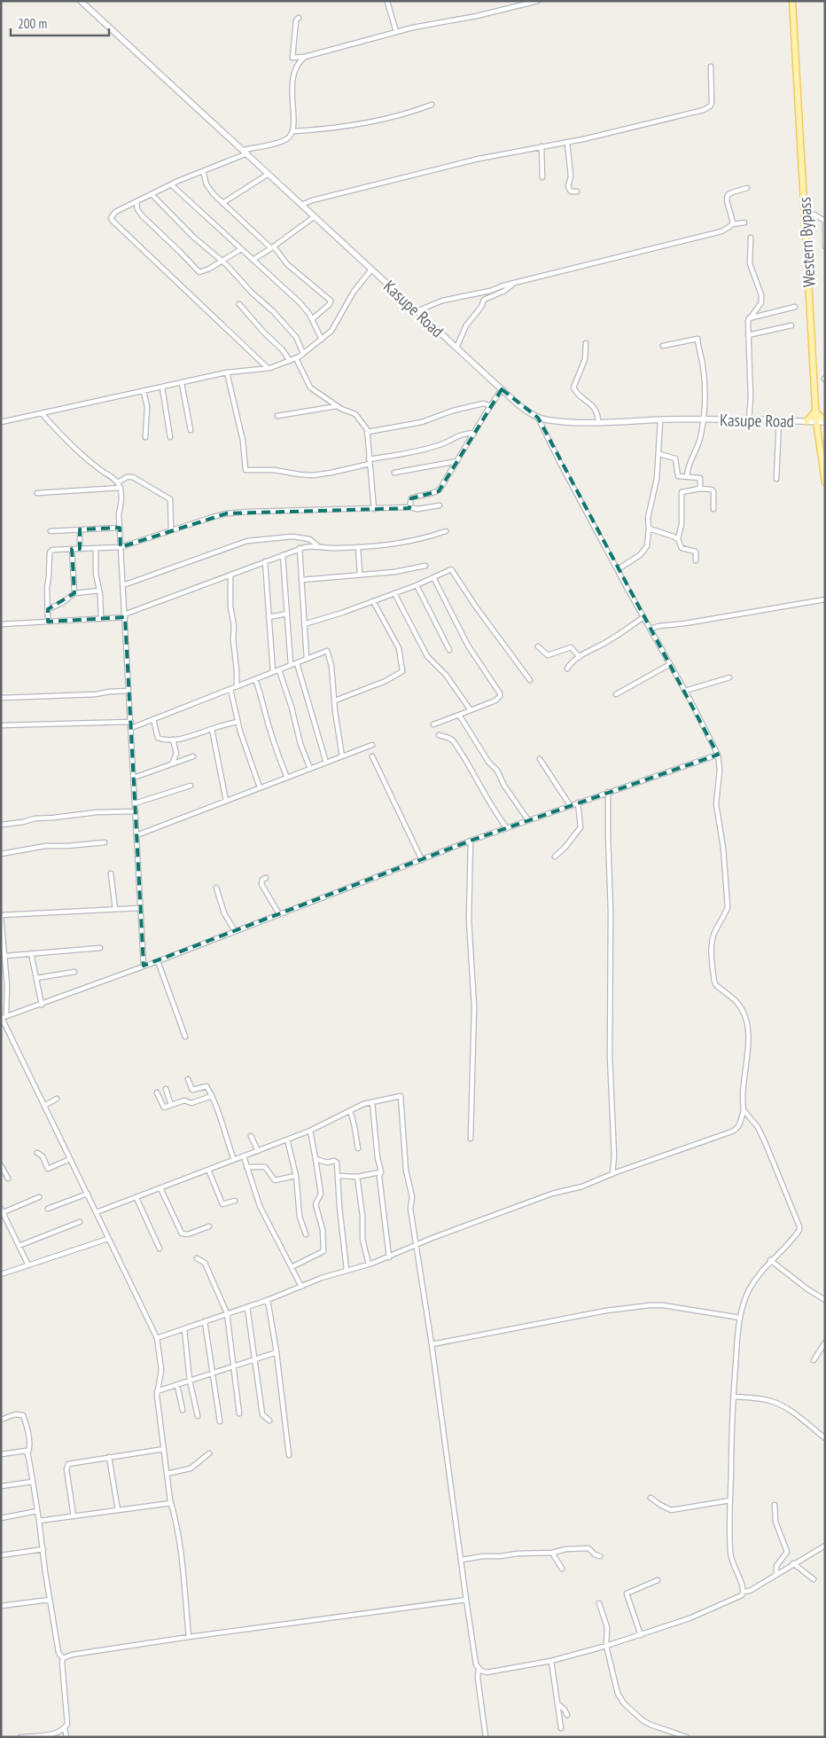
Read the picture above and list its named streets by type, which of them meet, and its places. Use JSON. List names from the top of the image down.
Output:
{
  "streets": {
    "main road": ["Western Bypass"],
    "street": ["Kasupe Road"]
  },
  "crossings": [
    ["Western Bypass", "Kasupe Road"]
  ],
  "scale_bar": "200 m"
}
